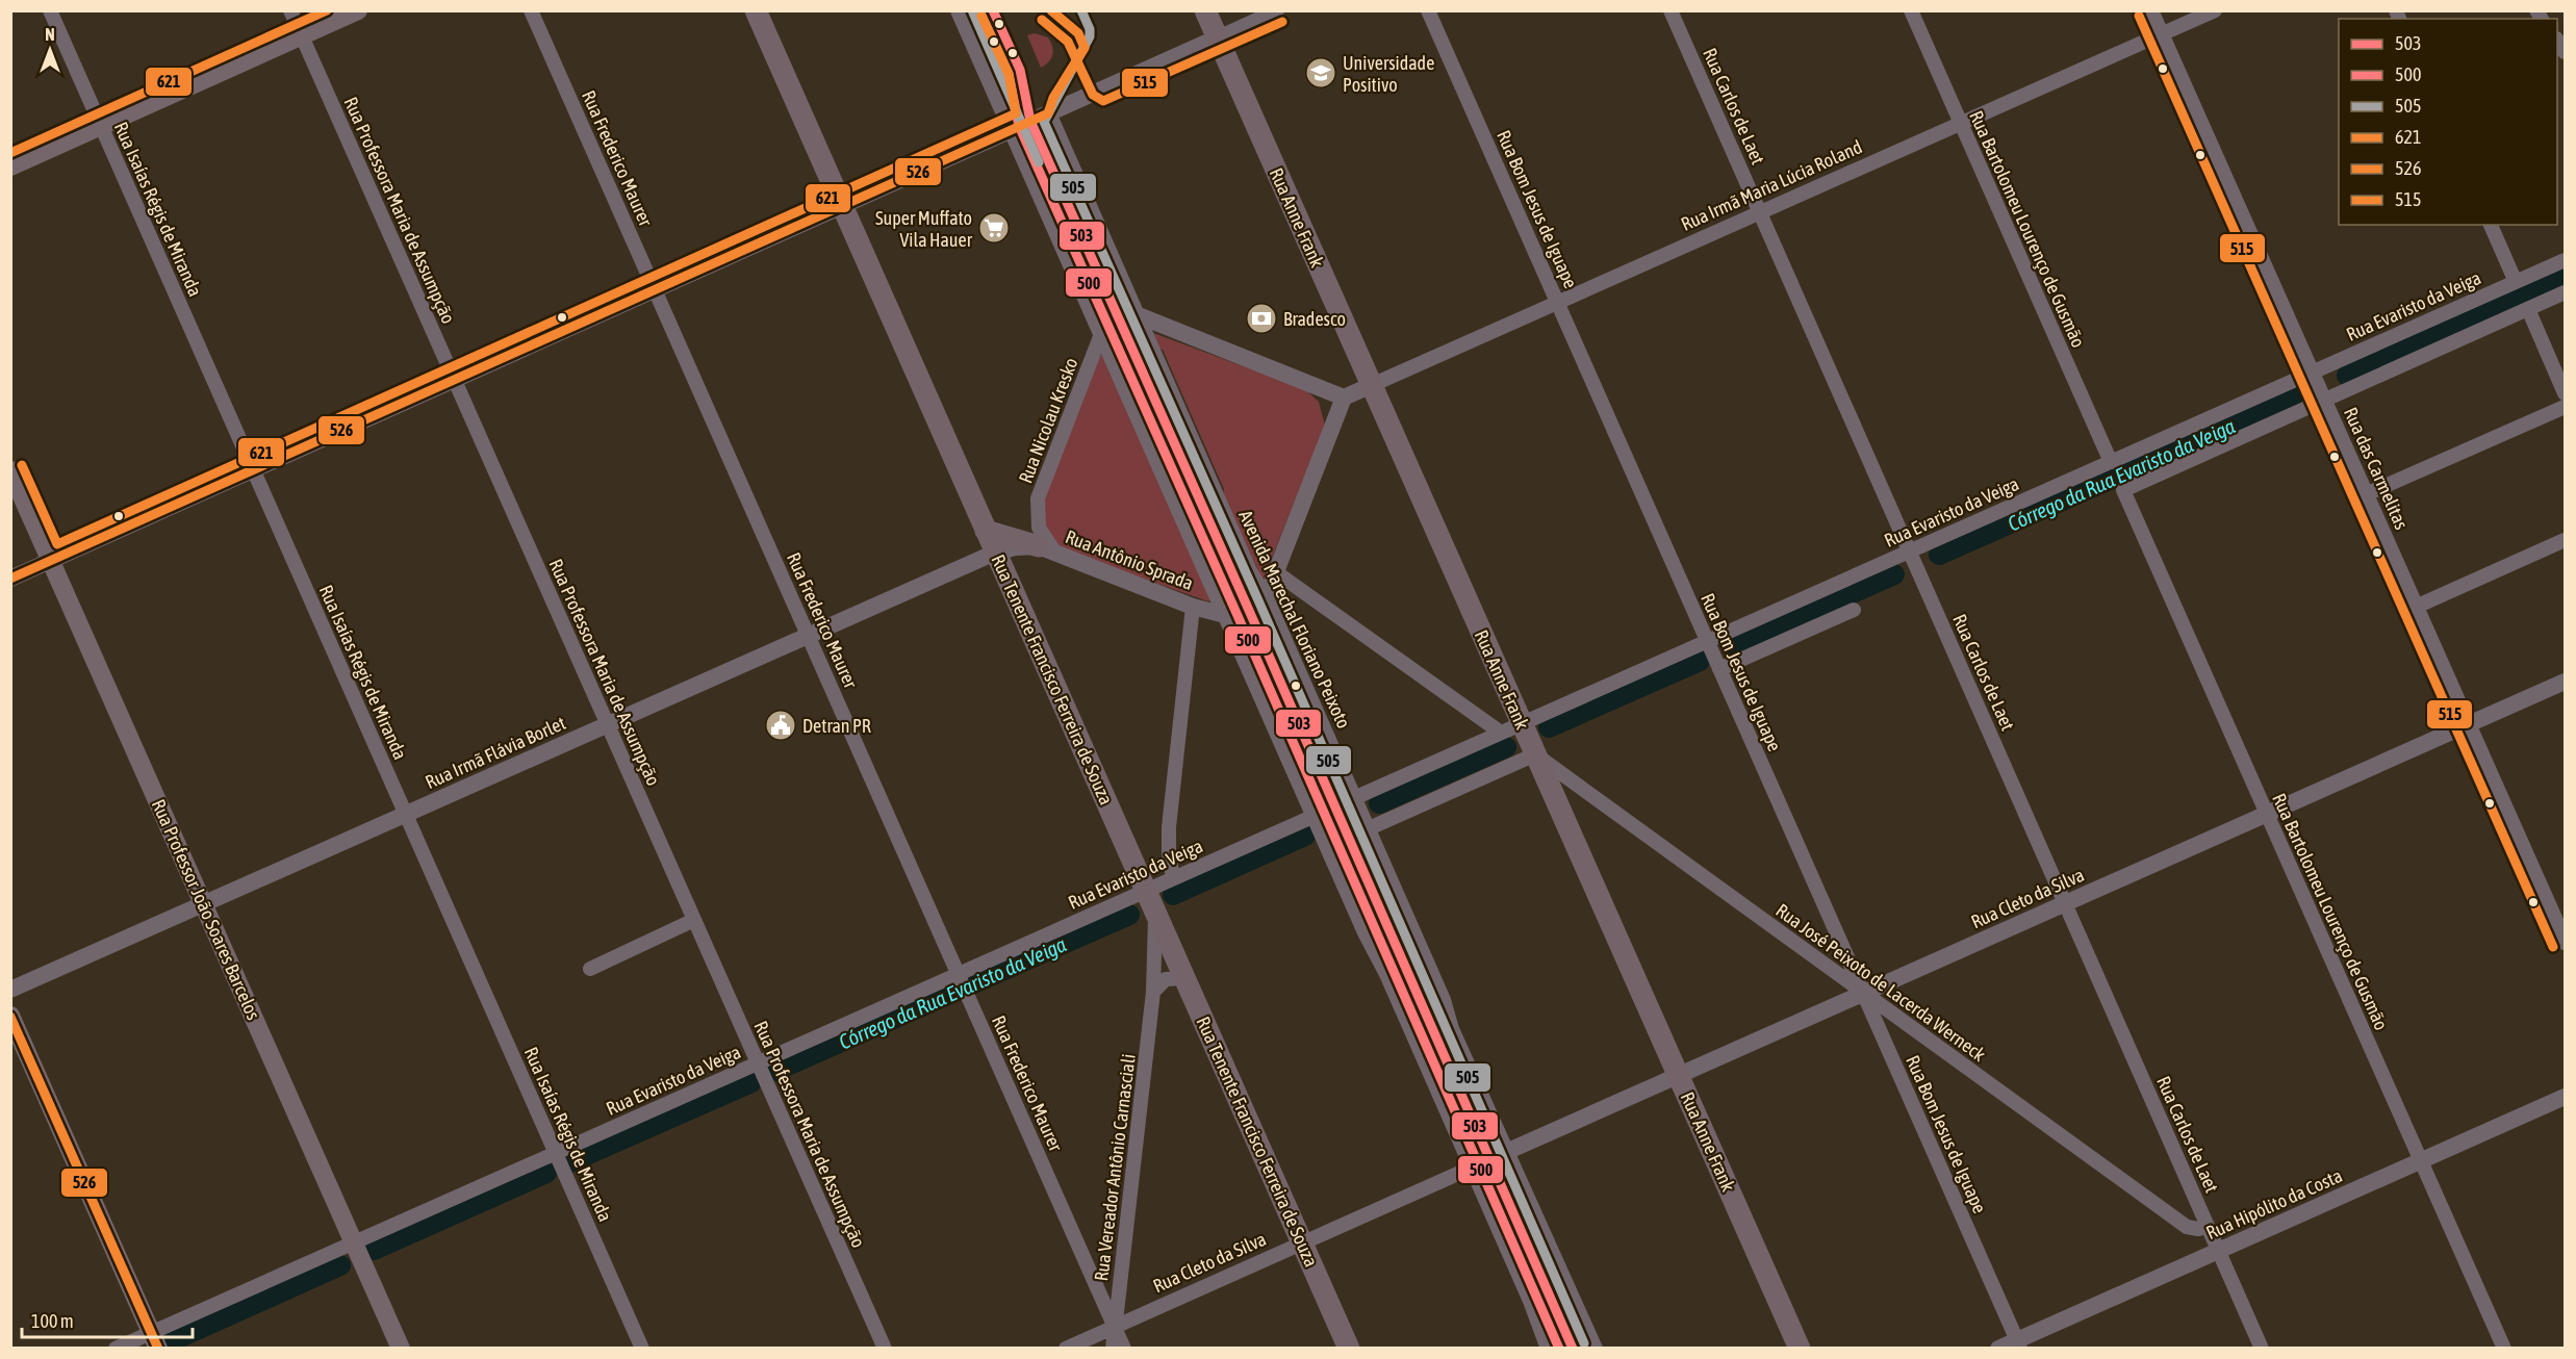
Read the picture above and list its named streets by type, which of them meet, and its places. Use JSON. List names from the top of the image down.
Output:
{
  "streets": {
    "main road": ["Rua Anne Frank", "Rua Tenente Francisco Ferreira de Souza", "Rua Professor João Soares Barcelos"],
    "street": [
      "Rua Carlos de Laet",
      "Rua Frederico Maurer",
      "Rua Irmã Maria Lúcia Roland",
      "Rua Isaías Régis de Miranda",
      "Rua Bom Jesus de Iguape",
      "Rua Professora Maria de Assumpção",
      "Rua Bartolomeu Lourenço de Gusmão",
      "Rua Evaristo da Veiga",
      "Rua Nicolau Kresko",
      "Rua das Carmelitas",
      "Rua Antônio Sprada",
      "Avenida Marechal Floriano Peixoto",
      "Rua Irmã Flávia Borlet",
      "Rua Cleto da Silva",
      "Rua José Peixoto de Lacerda Werneck",
      "Rua Vereador Antônio Carnasciali",
      "Rua Hipólito da Costa"
    ]
  },
  "crossings": [
    ["Rua Carlos de Laet", "Rua Irmã Maria Lúcia Roland"],
    ["Rua Carlos de Laet", "Rua Evaristo da Veiga"],
    ["Rua Carlos de Laet", "Rua Cleto da Silva"],
    ["Rua Carlos de Laet", "Rua José Peixoto de Lacerda Werneck"],
    ["Rua Carlos de Laet", "Rua Hipólito da Costa"],
    ["Rua Frederico Maurer", "Rua Evaristo da Veiga"],
    ["Rua Frederico Maurer", "Rua Irmã Flávia Borlet"],
    ["Rua Frederico Maurer", "Rua Cleto da Silva"],
    ["Rua Frederico Maurer", "Rua Vereador Antônio Carnasciali"],
    ["Rua Irmã Maria Lúcia Roland", "Rua Bom Jesus de Iguape"],
    ["Rua Irmã Maria Lúcia Roland", "Rua Anne Frank"],
    ["Rua Irmã Maria Lúcia Roland", "Rua Bartolomeu Lourenço de Gusmão"],
    ["Rua Irmã Maria Lúcia Roland", "Rua das Carmelitas"],
    ["Rua Isaías Régis de Miranda", "Rua Evaristo da Veiga"],
    ["Rua Isaías Régis de Miranda", "Rua Irmã Flávia Borlet"],
    ["Rua Bom Jesus de Iguape", "Rua Evaristo da Veiga"],
    ["Rua Bom Jesus de Iguape", "Rua Cleto da Silva"],
    ["Rua Bom Jesus de Iguape", "Rua José Peixoto de Lacerda Werneck"],
    ["Rua Bom Jesus de Iguape", "Rua Hipólito da Costa"],
    ["Rua Professora Maria de Assumpção", "Rua Evaristo da Veiga"],
    ["Rua Professora Maria de Assumpção", "Rua Irmã Flávia Borlet"],
    ["Rua Anne Frank", "Rua Evaristo da Veiga"],
    ["Rua Anne Frank", "Rua Cleto da Silva"],
    ["Rua Anne Frank", "Rua José Peixoto de Lacerda Werneck"],
    ["Rua Bartolomeu Lourenço de Gusmão", "Rua Evaristo da Veiga"],
    ["Rua Bartolomeu Lourenço de Gusmão", "Rua das Carmelitas"],
    ["Rua Bartolomeu Lourenço de Gusmão", "Rua Cleto da Silva"],
    ["Rua Bartolomeu Lourenço de Gusmão", "Rua Hipólito da Costa"],
    ["Rua Evaristo da Veiga", "Rua das Carmelitas"],
    ["Rua Evaristo da Veiga", "Avenida Marechal Floriano Peixoto"],
    ["Rua Evaristo da Veiga", "Rua Tenente Francisco Ferreira de Souza"],
    ["Rua Evaristo da Veiga", "Rua Professor João Soares Barcelos"],
    ["Rua Nicolau Kresko", "Rua Antônio Sprada"],
    ["Rua das Carmelitas", "Rua Cleto da Silva"],
    ["Rua Antônio Sprada", "Rua Tenente Francisco Ferreira de Souza"],
    ["Rua Antônio Sprada", "Rua Irmã Flávia Borlet"],
    ["Avenida Marechal Floriano Peixoto", "Rua Cleto da Silva"],
    ["Rua Tenente Francisco Ferreira de Souza", "Rua Irmã Flávia Borlet"],
    ["Rua Tenente Francisco Ferreira de Souza", "Rua Cleto da Silva"],
    ["Rua Tenente Francisco Ferreira de Souza", "Rua Vereador Antônio Carnasciali"],
    ["Rua Irmã Flávia Borlet", "Rua Professor João Soares Barcelos"],
    ["Rua Cleto da Silva", "Rua José Peixoto de Lacerda Werneck"],
    ["Rua Cleto da Silva", "Rua Vereador Antônio Carnasciali"]
  ],
  "water": ["Córrego da Rua Evaristo da Veiga"],
  "places": {
    "school or university": ["Universidade Positivo"],
    "supermarket": ["Super Muffato Vila Hauer"],
    "bank": ["Bradesco"],
    "public building": ["Detran PR"]
  },
  "lines": [
    "transit line 503",
    "transit line 505",
    "transit line 621",
    "transit line 526",
    "transit line 500",
    "transit line 515"
  ],
  "legend": [
    "503",
    "500",
    "505",
    "621",
    "526",
    "515"
  ],
  "scale_bar": "100 m",
  "north": "top"
}
